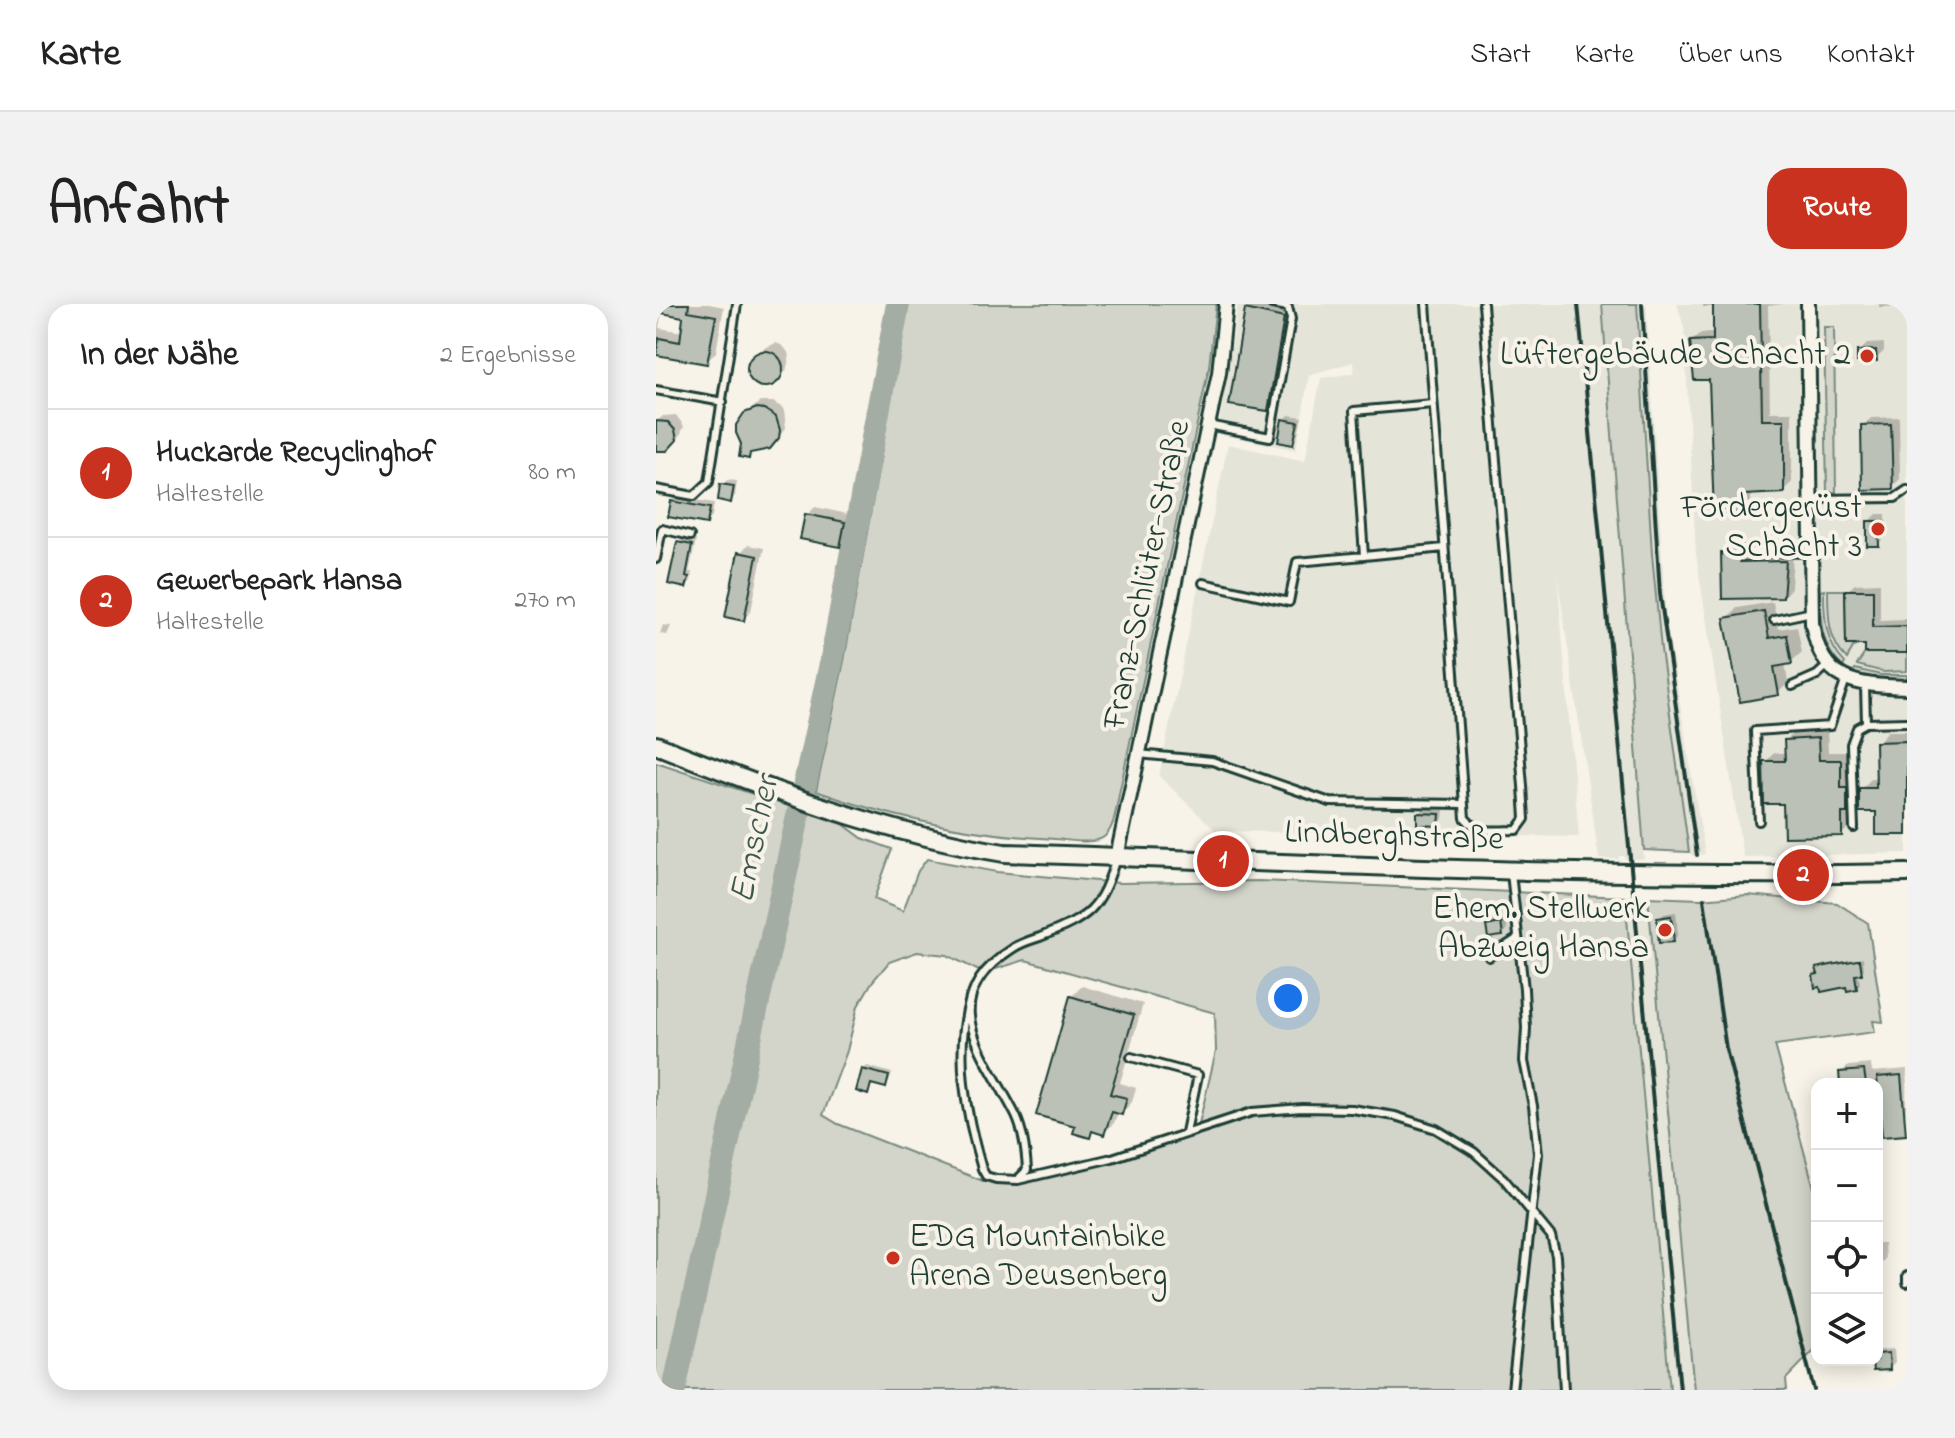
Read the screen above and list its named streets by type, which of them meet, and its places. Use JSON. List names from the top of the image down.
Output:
{
  "streets": {
    "main road": ["Lindberghstraße"],
    "street": ["Franz-Schlüter-Straße"]
  },
  "crossings": [
    ["Franz-Schlüter-Straße", "Lindberghstraße"]
  ],
  "water": ["Emscher"],
  "places": [
    "Lüftergebäude Schacht 2",
    "Fördergerüst Schacht 3",
    "Ehem. Stellwerk Abzweig Hansa",
    "EDG Mountainbike Arena Deusenberg"
  ],
  "page": {
    "header": "Karte",
    "nav": [
      "Start",
      "Karte",
      "Über uns",
      "Kontakt"
    ],
    "title": "Anfahrt",
    "buttons": "Route",
    "heading": ["In der Nähe", "2 Ergebnisse"],
    "list": [
      {
        "mark": "1",
        "name": "Huckarde Recyclinghof",
        "note": "Haltestelle",
        "value": "80 m"
      },
      {
        "mark": "2",
        "name": "Gewerbepark Hansa",
        "note": "Haltestelle",
        "value": "270 m"
      }
    ],
    "pins": ["1", "2"],
    "map_buttons": ["+", "−"]
  }
}
